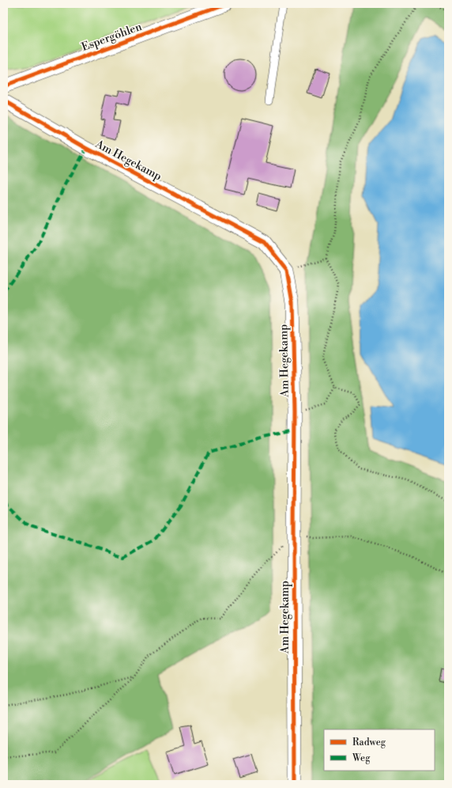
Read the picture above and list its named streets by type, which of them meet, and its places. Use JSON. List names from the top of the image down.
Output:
{
  "streets": {
    "street": ["Espergöhlen", "Am Hegekamp"]
  },
  "legend": ["Radweg", "Weg"]
}
